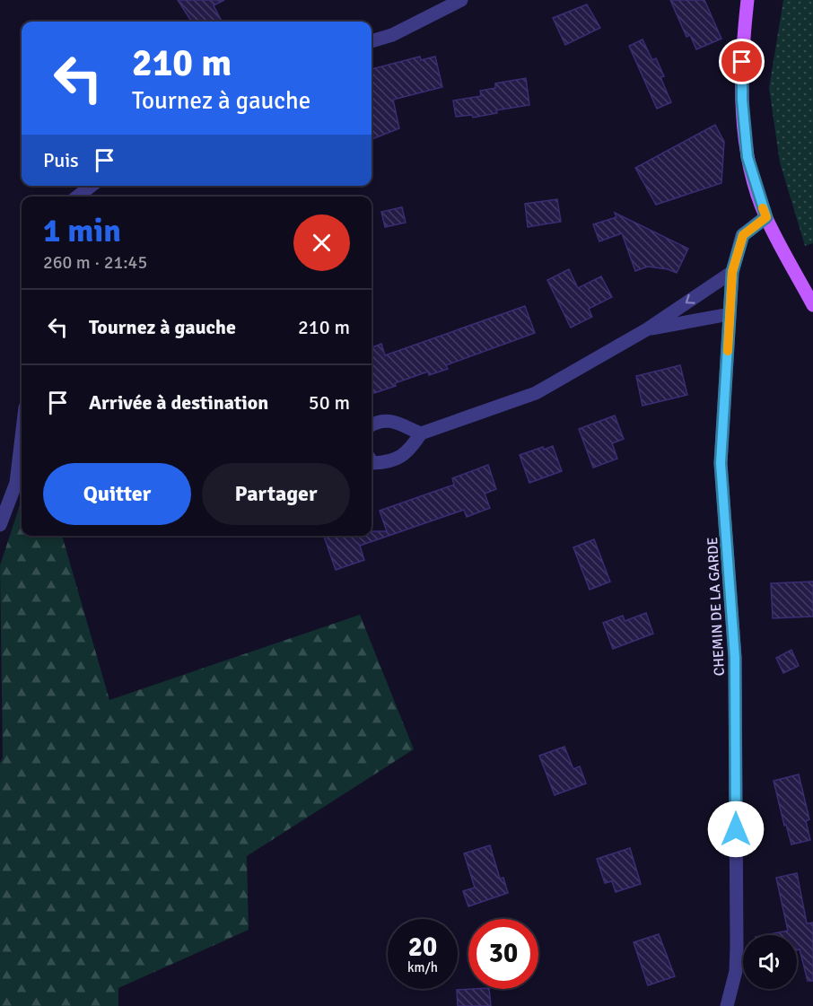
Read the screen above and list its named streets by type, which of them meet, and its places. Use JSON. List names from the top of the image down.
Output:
{
  "streets": {
    "street": ["CHEMIN DE LA GARDE"]
  },
  "page": {
    "turn": ["210 m", "Tournez à gauche"],
    "then": "Puis",
    "heading": ["1 min", "260 m · 21:45"],
    "list": [
      {
        "name": "Tournez à gauche",
        "value": "210 m"
      },
      {
        "name": "Arrivée à destination",
        "value": "50 m"
      }
    ],
    "buttons": ["Quitter", "Partager"],
    "speed": "20 km/h",
    "limit": "30"
  }
}
